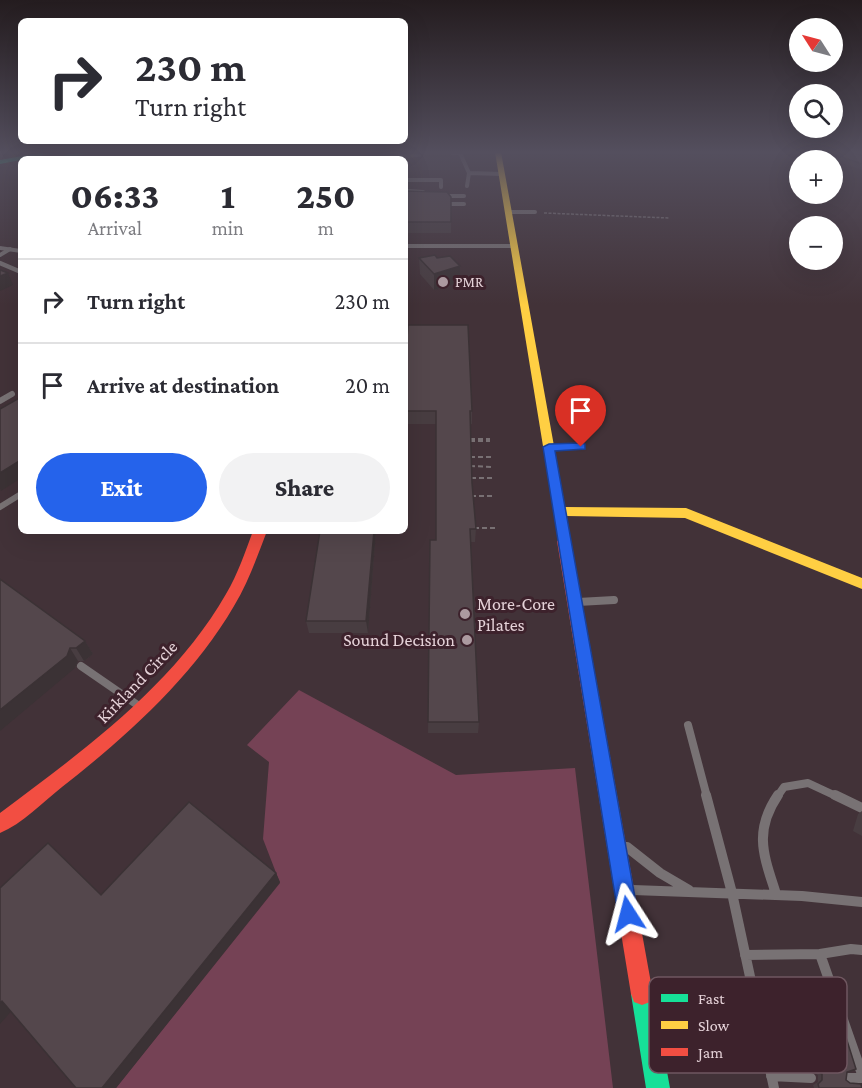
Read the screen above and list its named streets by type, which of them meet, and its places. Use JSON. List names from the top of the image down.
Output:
{
  "streets": {
    "main road": ["Kirkland Circle"]
  },
  "places": ["PMR", "More-Core Pilates", "Sound Decision"],
  "legend": ["Fast", "Slow", "Jam"],
  "north": "top left",
  "page": {
    "map_buttons": ["+", "−"],
    "turn": ["230 m", "Turn right"],
    "eta": [
      "06:33",
      "Arrival",
      "1",
      "min",
      "250",
      "m"
    ],
    "list": [
      {
        "name": "Turn right",
        "value": "230 m"
      },
      {
        "name": "Arrive at destination",
        "value": "20 m"
      }
    ],
    "buttons": ["Exit", "Share"]
  }
}
